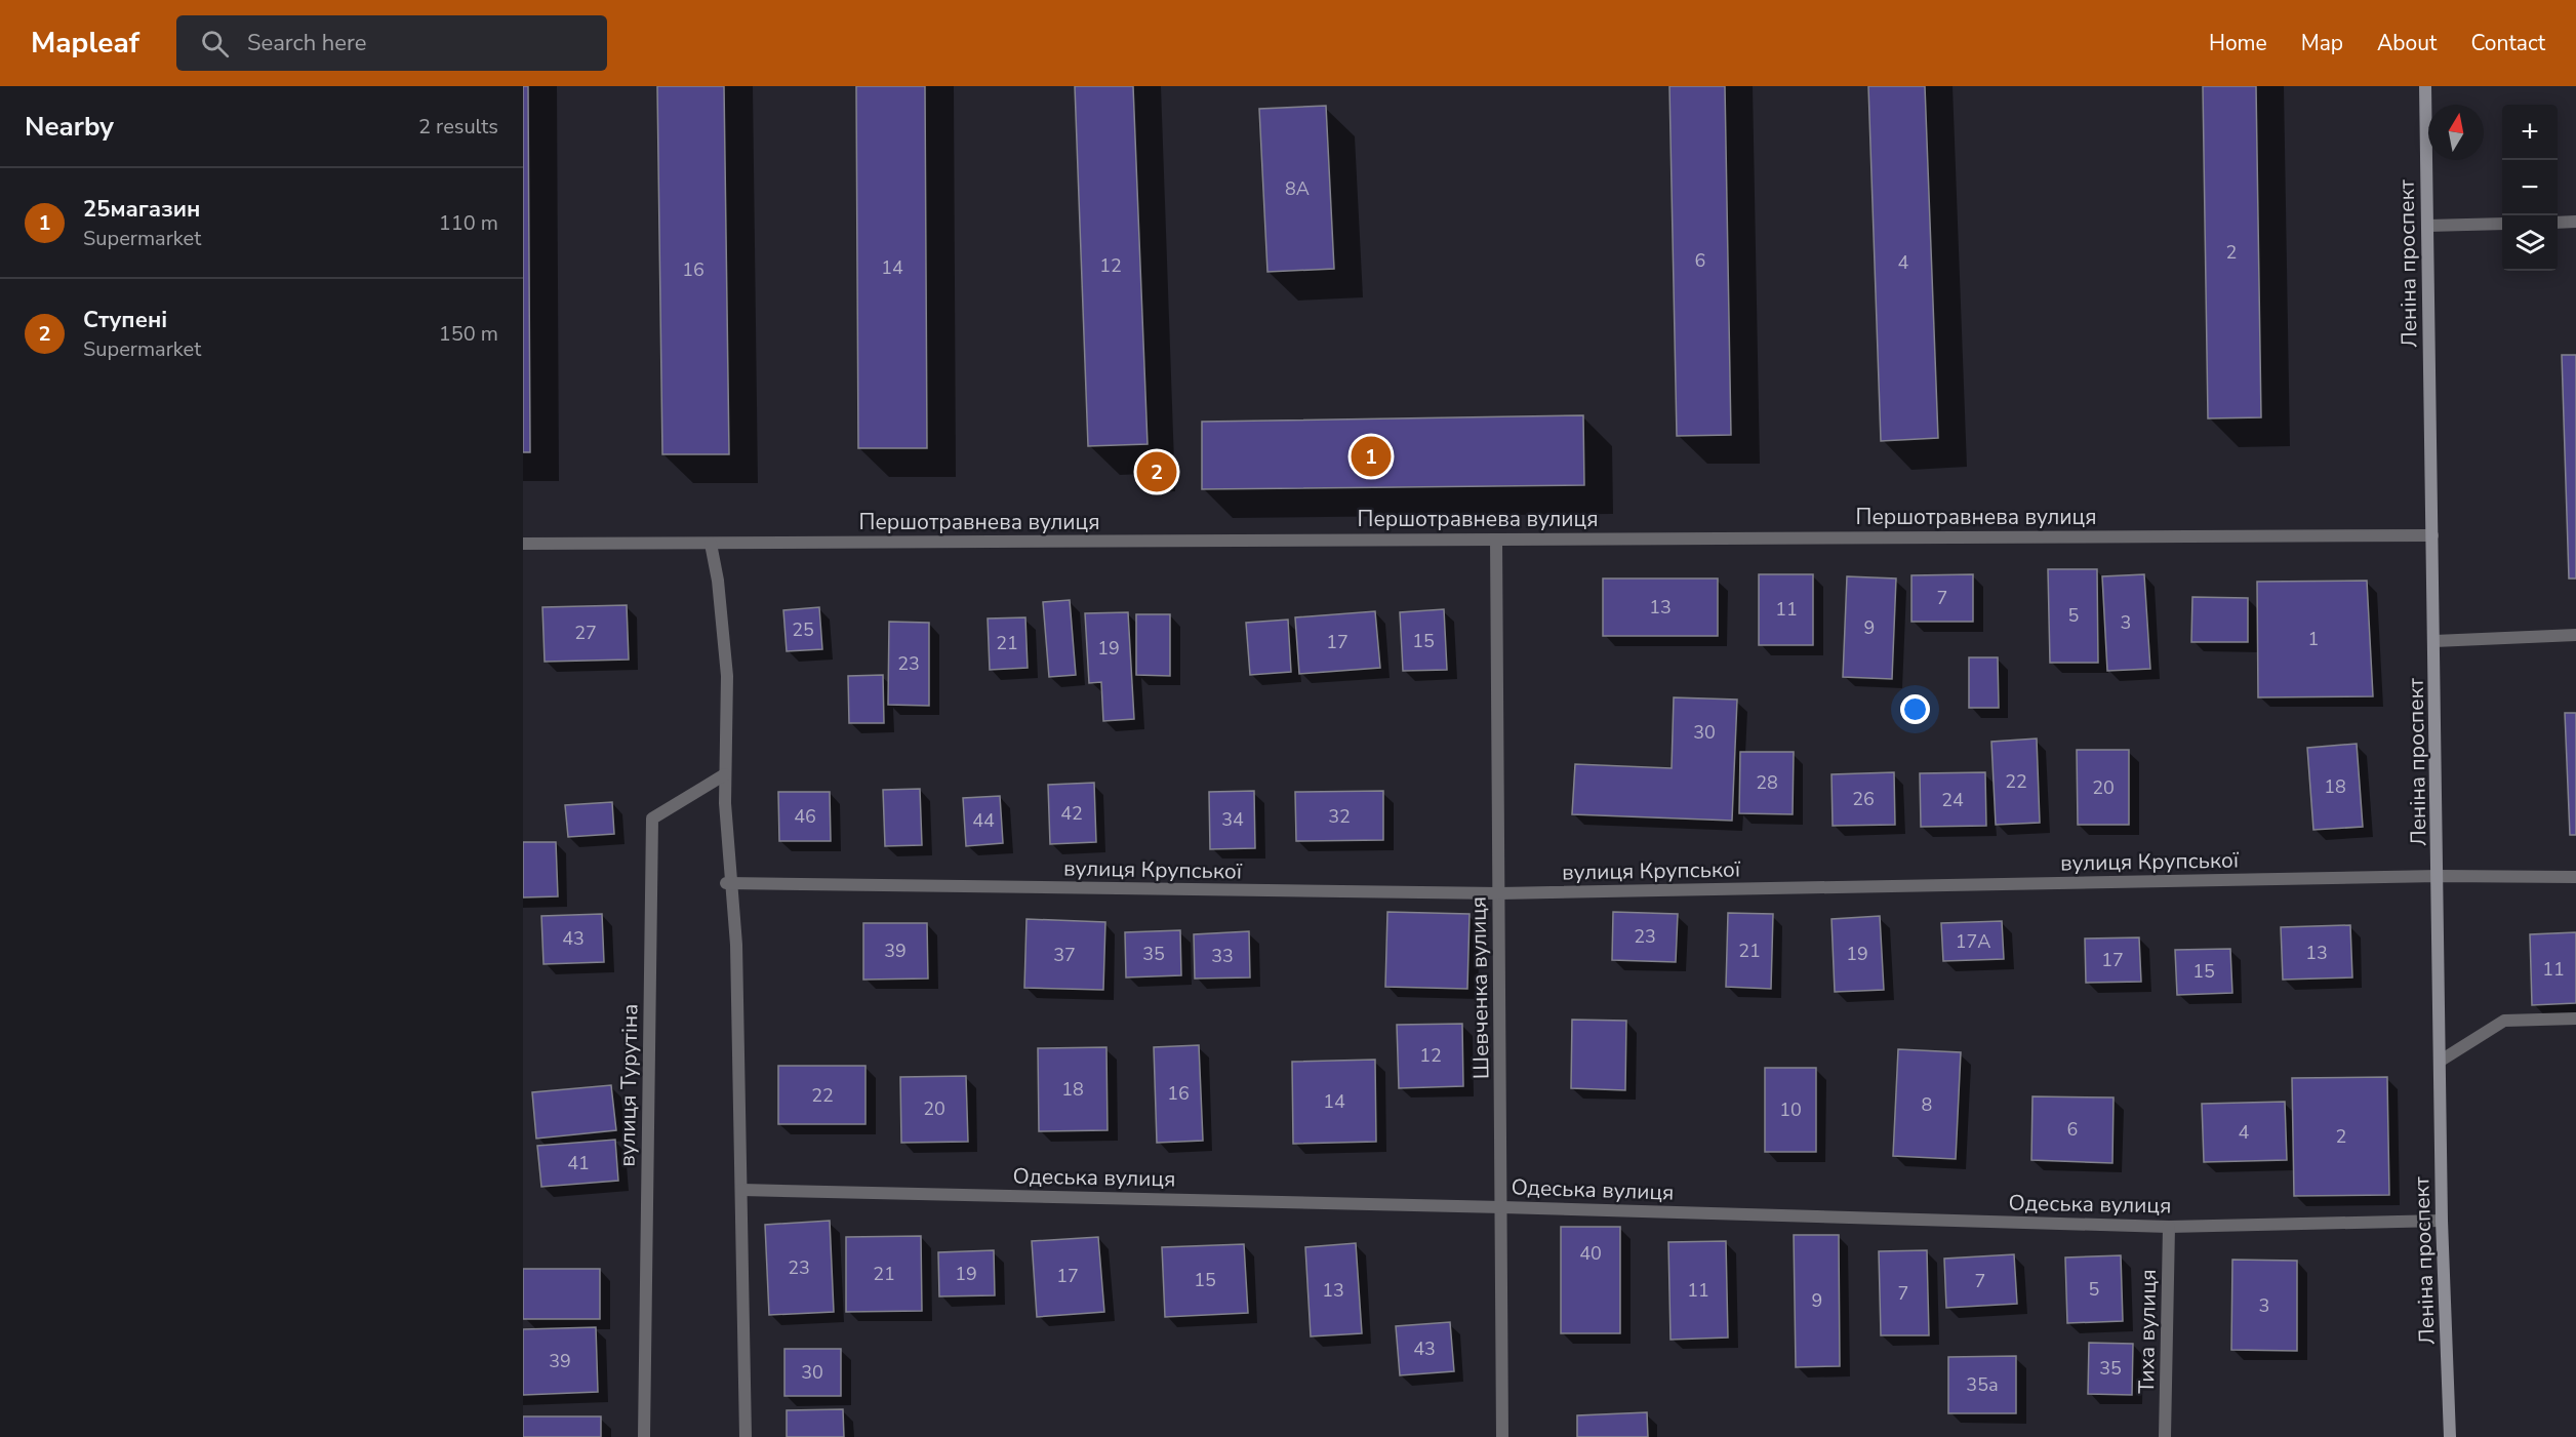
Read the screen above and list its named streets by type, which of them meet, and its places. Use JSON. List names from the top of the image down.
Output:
{
  "streets": {
    "street": [
      "Леніна проспект",
      "Першотравнева вулиця",
      "вулиця Крупської",
      "Шевченка вулиця",
      "вулиця Турутіна",
      "Одеська вулиця",
      "Тиха вулиця"
    ]
  },
  "crossings": [
    ["Леніна проспект", "Першотравнева вулиця"],
    ["Леніна проспект", "вулиця Крупської"],
    ["Леніна проспект", "Одеська вулиця"],
    ["Першотравнева вулиця", "Шевченка вулиця"],
    ["вулиця Крупської", "Шевченка вулиця"],
    ["Шевченка вулиця", "Одеська вулиця"],
    ["Одеська вулиця", "Тиха вулиця"]
  ],
  "house_numbers": [
    "8А",
    "2",
    "6",
    "4",
    "12",
    "14",
    "16",
    "7",
    "13",
    "11",
    "5",
    "3",
    "9",
    "25",
    "27",
    "1",
    "15",
    "17",
    "21",
    "19",
    "23",
    "30",
    "22",
    "28",
    "18",
    "20",
    "26",
    "24",
    "42",
    "46",
    "32",
    "34",
    "44",
    "23",
    "43",
    "17А",
    "39",
    "21",
    "13",
    "35",
    "19",
    "37",
    "33",
    "17",
    "11",
    "15",
    "12",
    "18",
    "16",
    "22",
    "14",
    "8",
    "20",
    "10",
    "6",
    "4",
    "2",
    "41",
    "40",
    "23",
    "21",
    "19",
    "17",
    "15",
    "7",
    "5",
    "13",
    "11",
    "7",
    "9",
    "3",
    "43",
    "39",
    "35",
    "30",
    "35а"
  ],
  "north": "top",
  "page": {
    "header": "Mapleaf",
    "search": "Search here",
    "nav": [
      "Home",
      "Map",
      "About",
      "Contact"
    ],
    "heading": ["Nearby", "2 results"],
    "map_buttons": ["+", "−"],
    "list": [
      {
        "mark": "1",
        "name": "25магазин",
        "note": "Supermarket",
        "value": "110 m"
      },
      {
        "mark": "2",
        "name": "Ступені",
        "note": "Supermarket",
        "value": "150 m"
      }
    ],
    "pins": ["1", "2"]
  }
}
